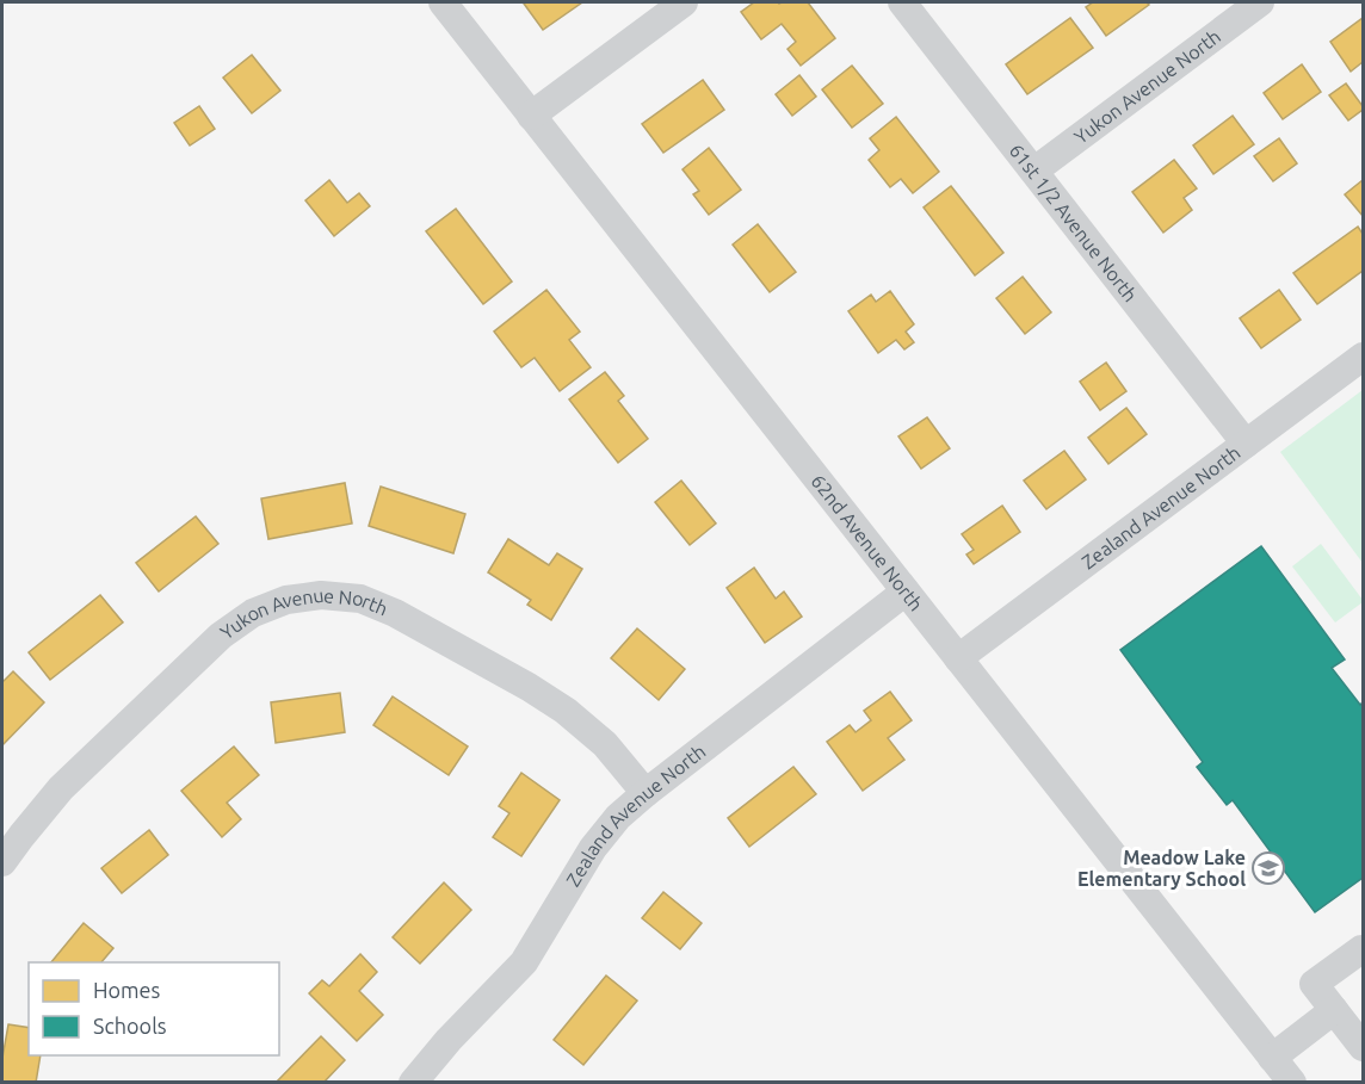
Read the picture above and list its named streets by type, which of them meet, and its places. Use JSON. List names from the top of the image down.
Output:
{
  "streets": {
    "street": [
      "Yukon Avenue North",
      "61st 1/2 Avenue North",
      "Zealand Avenue North",
      "62nd Avenue North"
    ]
  },
  "crossings": [
    ["Yukon Avenue North", "61st 1/2 Avenue North"],
    ["Yukon Avenue North", "Zealand Avenue North"],
    ["61st 1/2 Avenue North", "Zealand Avenue North"],
    ["Zealand Avenue North", "62nd Avenue North"]
  ],
  "places": {
    "school or university": ["Meadow Lake Elementary School"]
  },
  "legend": ["Homes", "Schools"]
}
